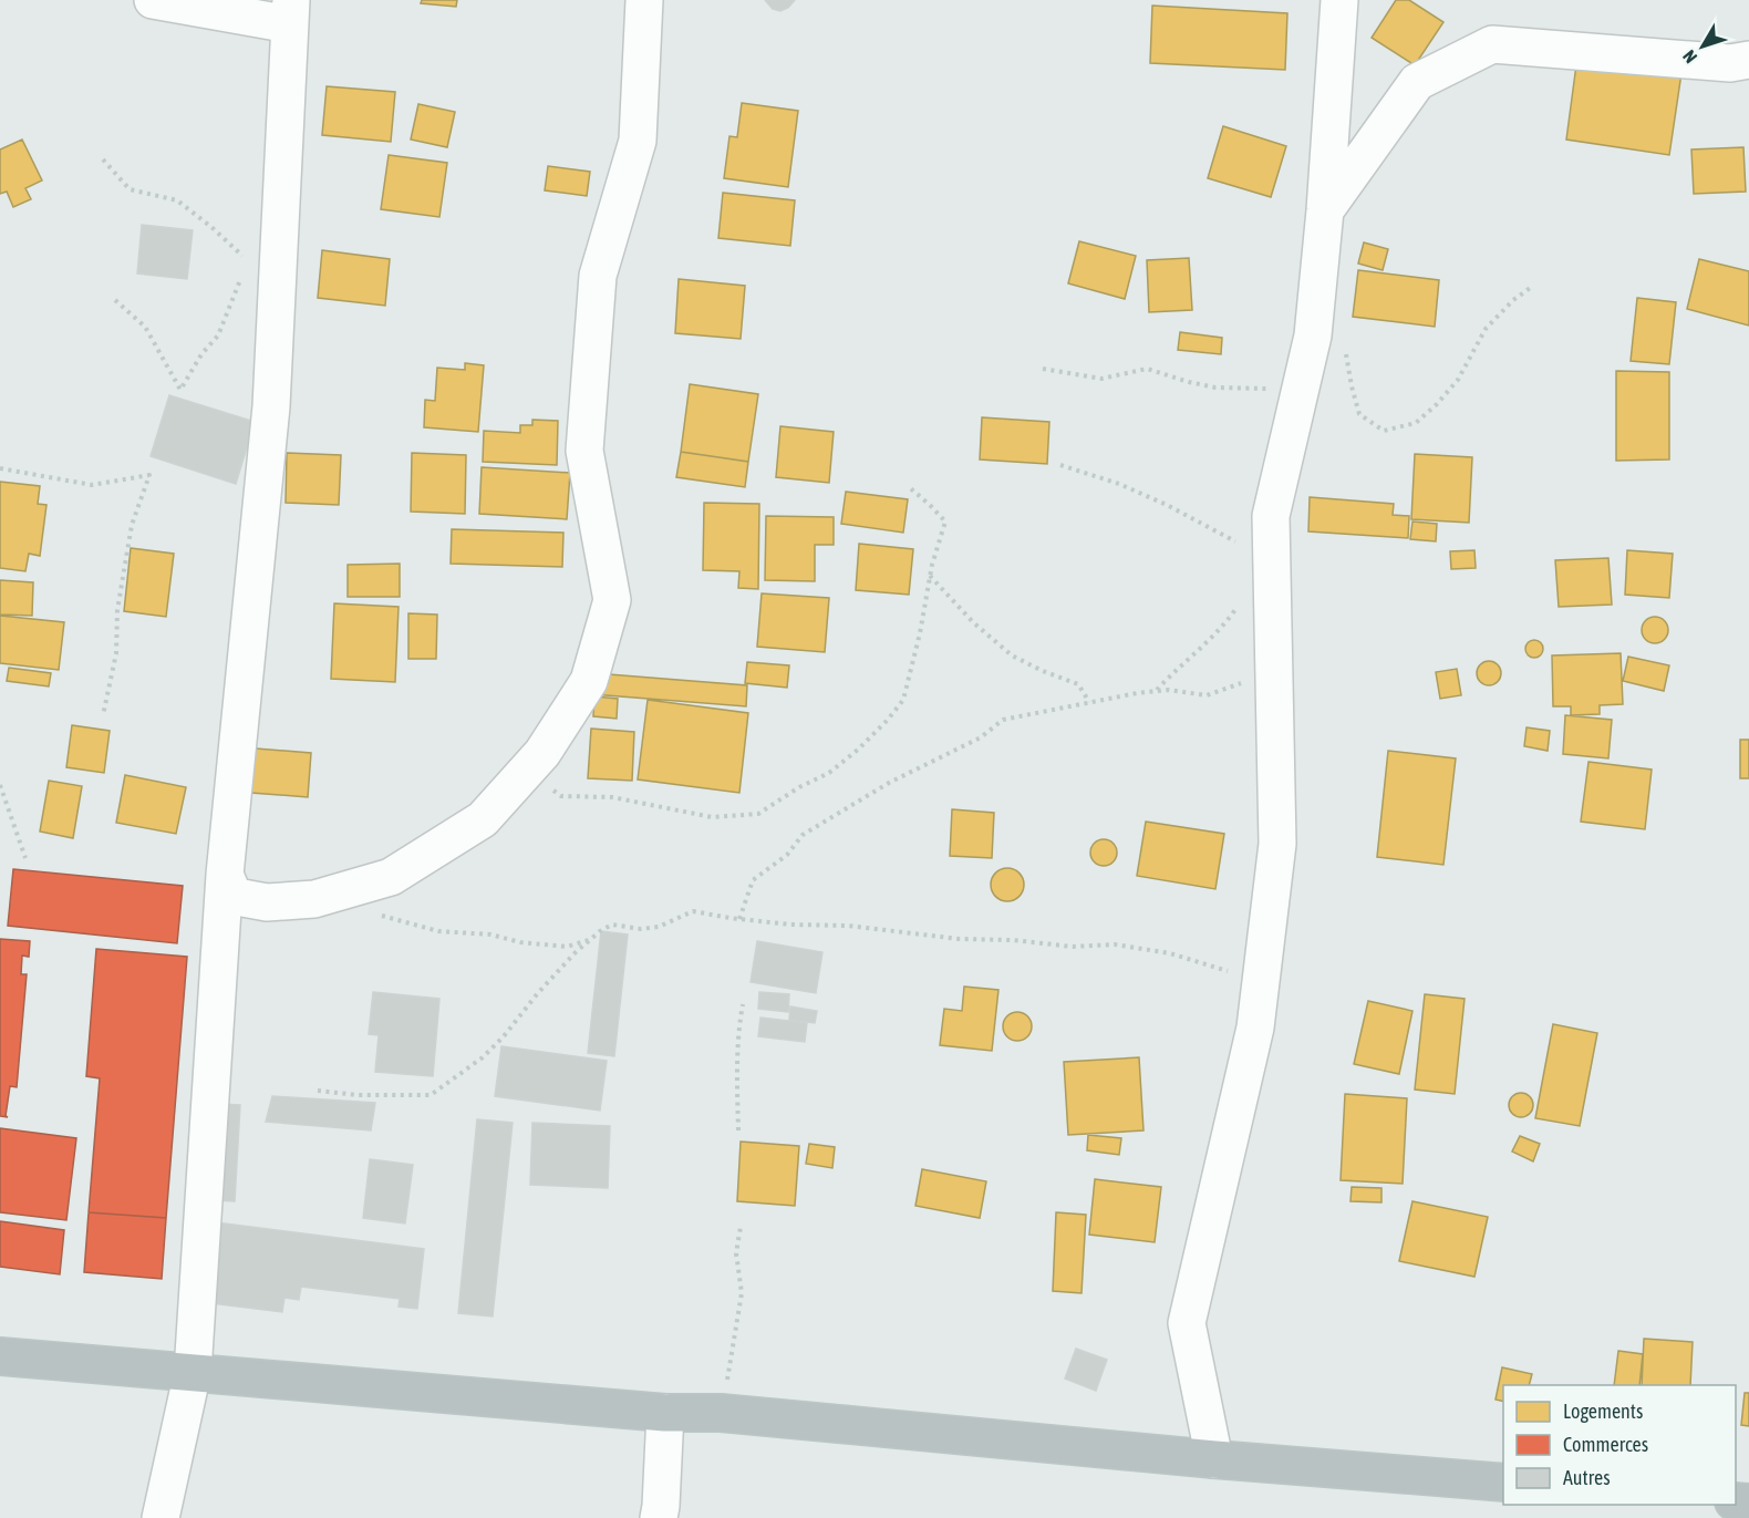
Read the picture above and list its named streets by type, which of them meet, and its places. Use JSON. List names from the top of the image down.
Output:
{
  "legend": ["Logements", "Commerces", "Autres"],
  "north": "bottom left"
}
